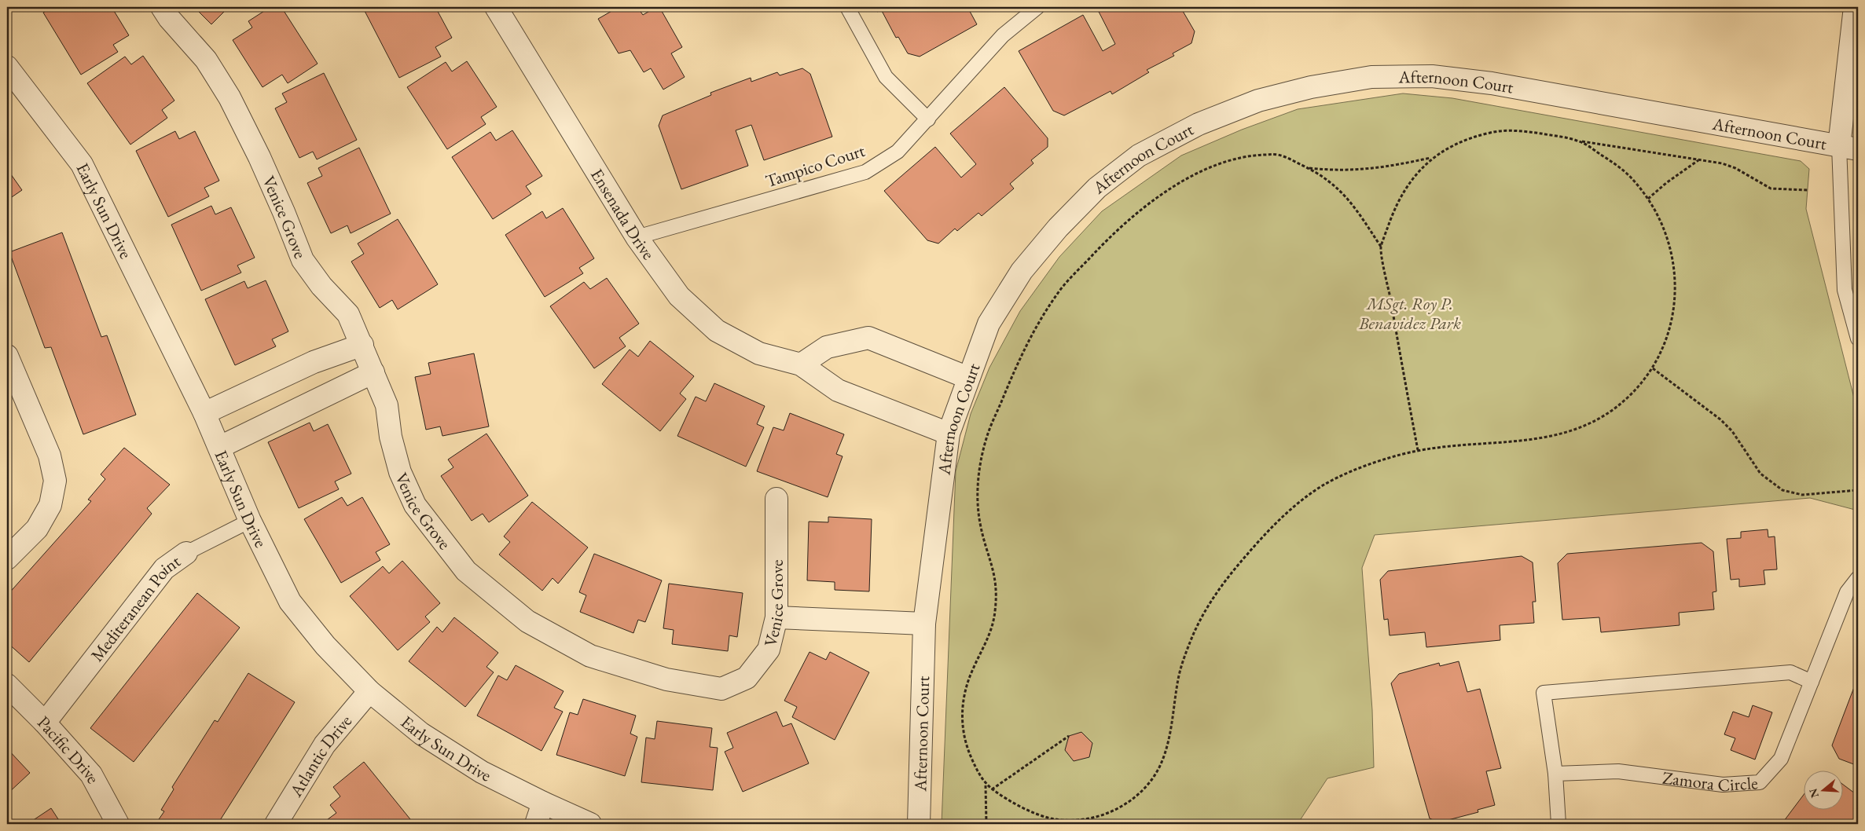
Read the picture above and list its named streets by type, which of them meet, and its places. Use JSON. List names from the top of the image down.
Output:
{
  "streets": {
    "street": [
      "Afternoon Court",
      "Early Sun Drive",
      "Ensenada Drive",
      "Venice Grove",
      "Mediteranean Point",
      "Pacific Drive",
      "Atlantic Drive"
    ],
    "lane": ["Tampico Court", "Zamora Circle"]
  },
  "crossings": [
    ["Afternoon Court", "Ensenada Drive"],
    ["Tampico Court", "Ensenada Drive"],
    ["Early Sun Drive", "Mediteranean Point"],
    ["Early Sun Drive", "Atlantic Drive"],
    ["Mediteranean Point", "Pacific Drive"]
  ],
  "parks": ["MSgt. Roy P. Benavidez Park"],
  "north": "left"
}
